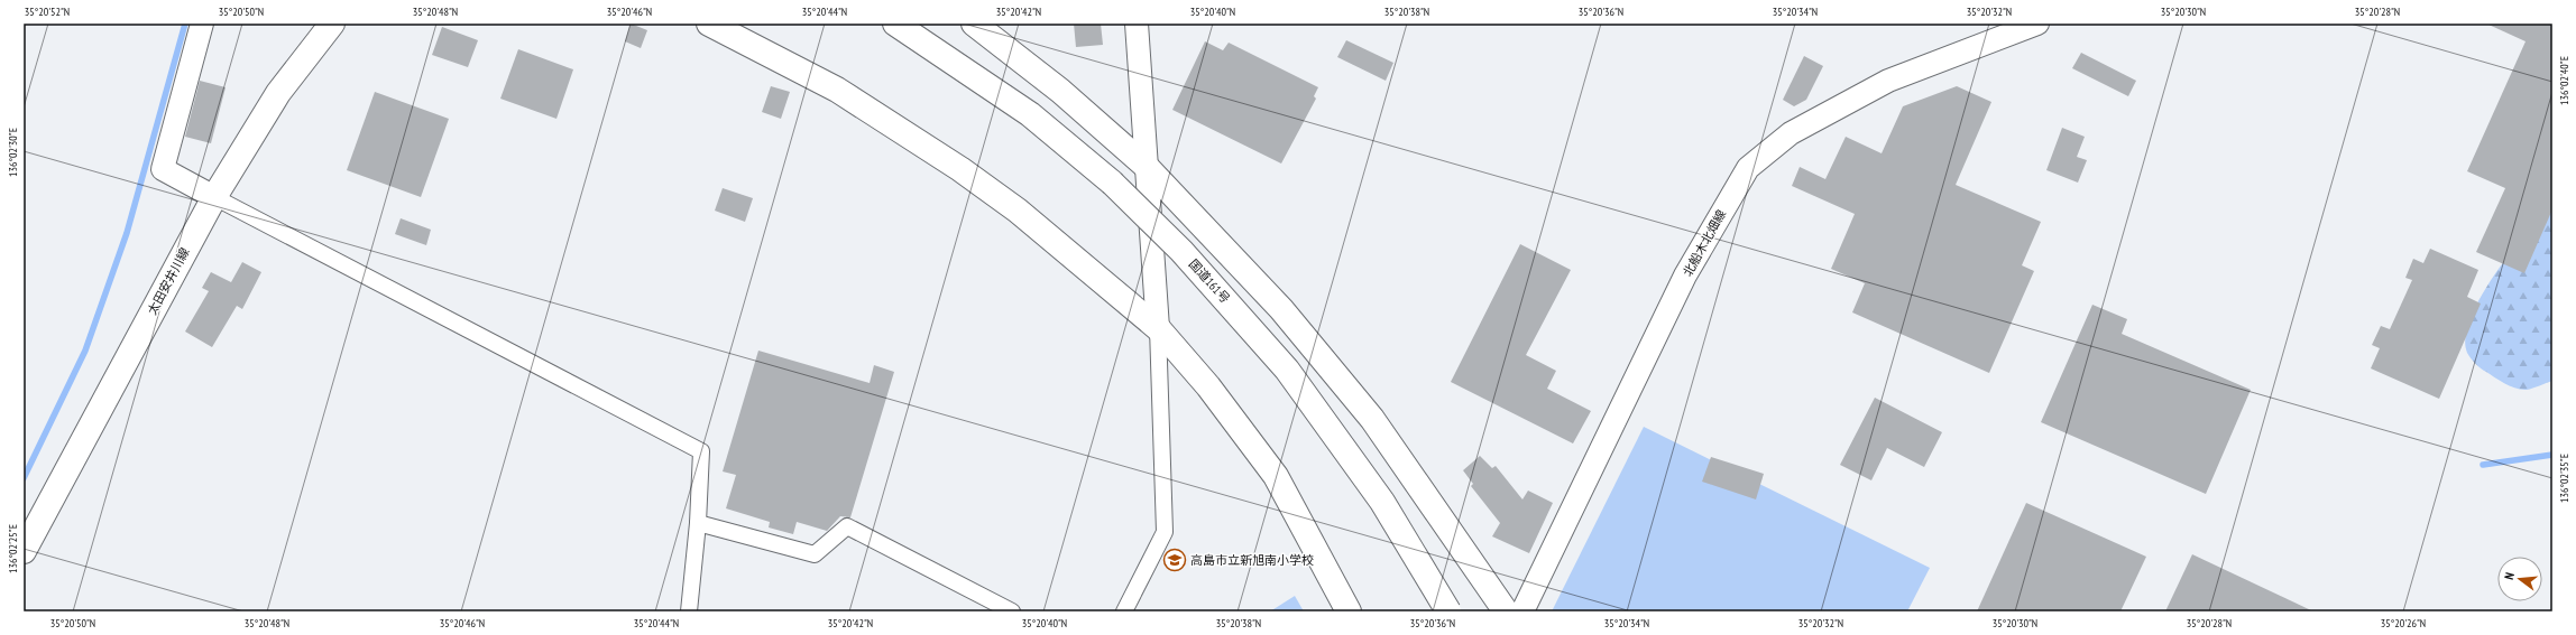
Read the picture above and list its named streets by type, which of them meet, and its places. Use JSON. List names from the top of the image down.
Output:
{
  "streets": {
    "main road": ["北船木北畑線", "太田安井川線", "国道161号"]
  },
  "places": {
    "school or university": ["高島市立新旭南小学校"]
  },
  "north": "left",
  "coordinates": [
    "35°20'52\"N",
    "35°20'50\"N",
    "35°20'48\"N",
    "35°20'46\"N",
    "35°20'44\"N",
    "35°20'42\"N",
    "35°20'40\"N",
    "35°20'38\"N",
    "35°20'36\"N",
    "35°20'34\"N",
    "35°20'32\"N",
    "35°20'30\"N",
    "35°20'28\"N",
    "136°02'40\"E",
    "136°02'30\"E",
    "136°02'35\"E",
    "136°02'25\"E",
    "35°20'26\"N"
  ]
}
